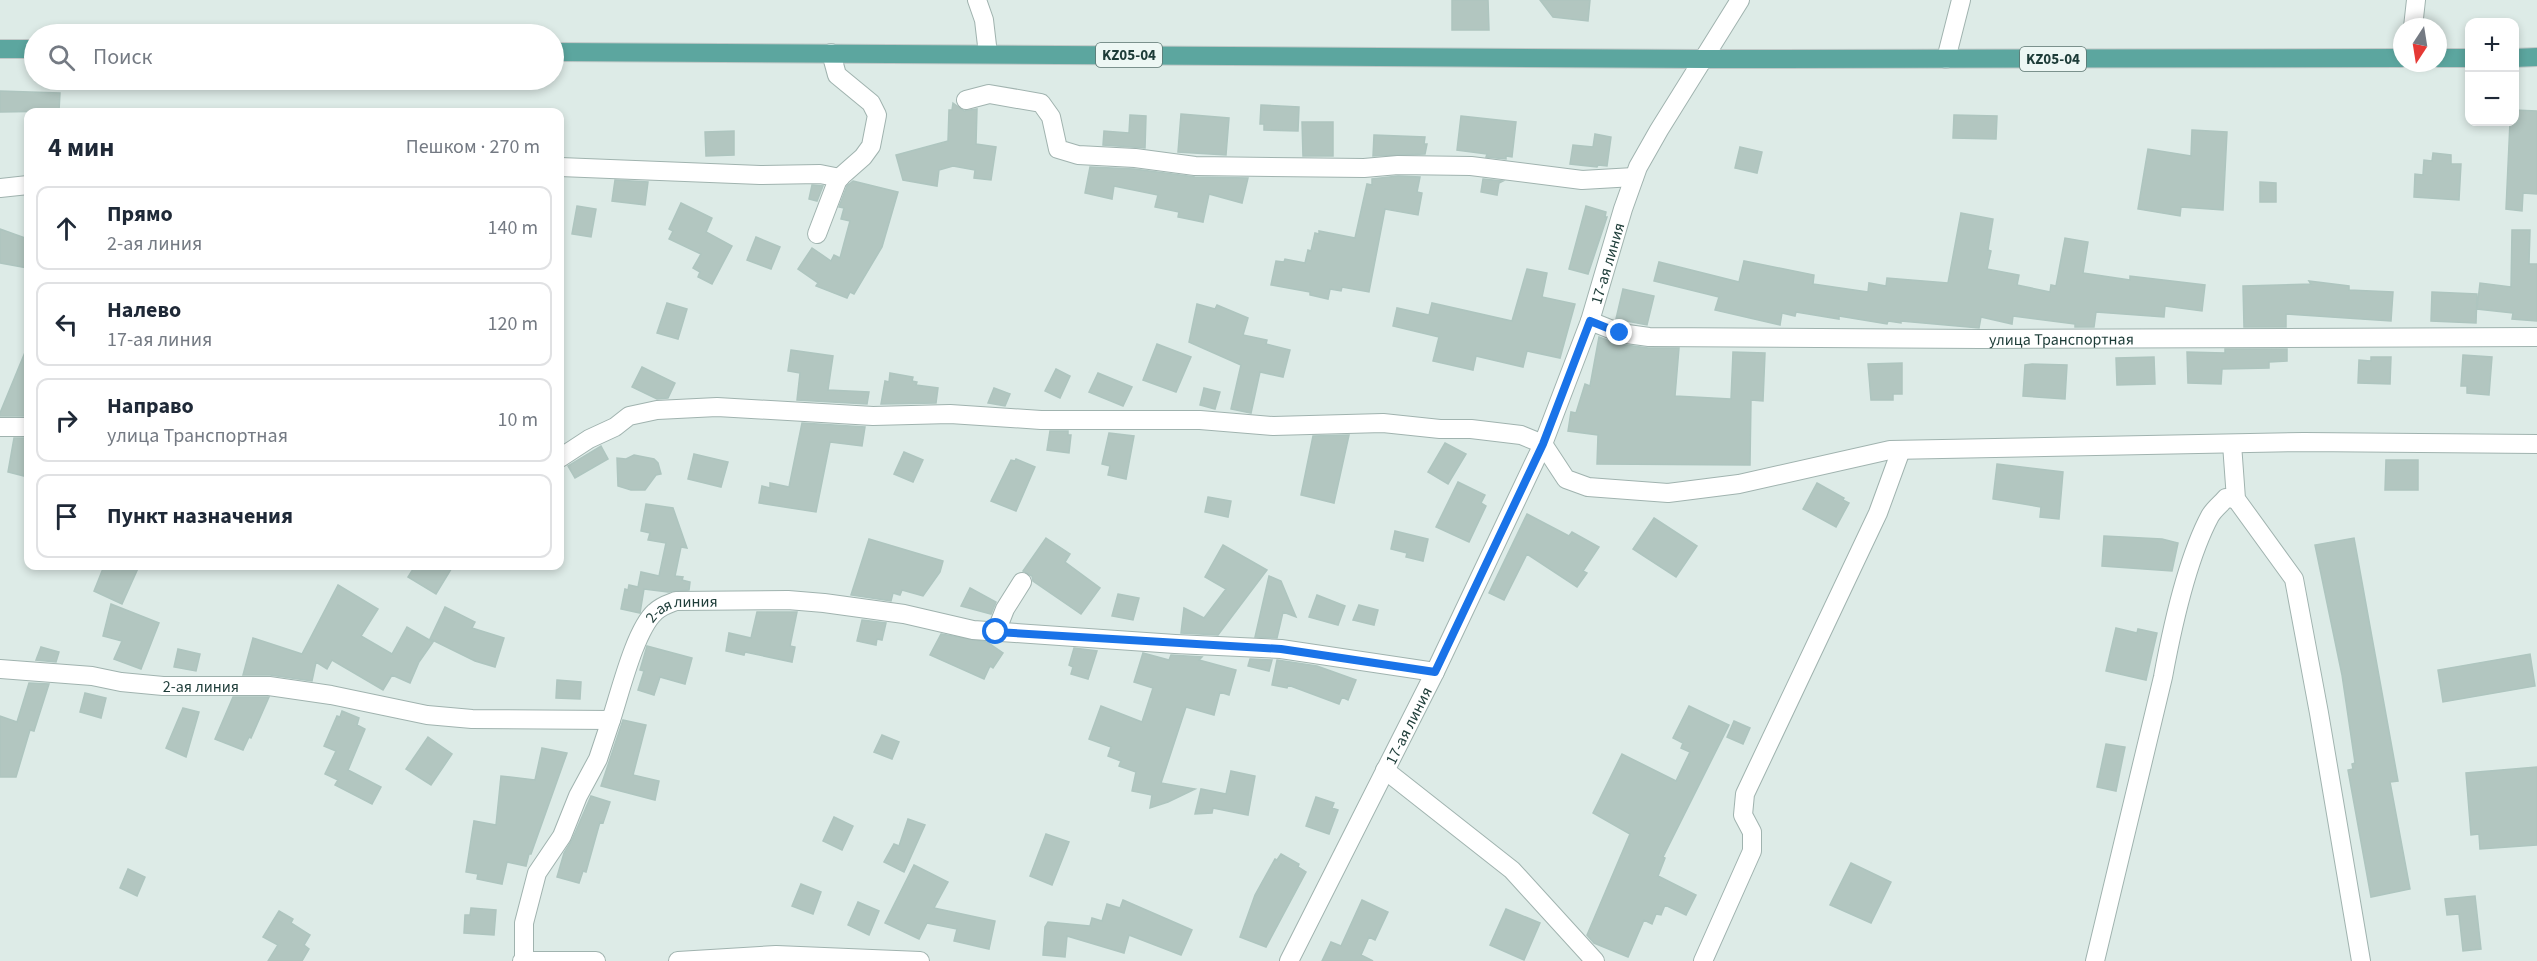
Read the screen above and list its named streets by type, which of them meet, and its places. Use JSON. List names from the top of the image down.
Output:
{
  "streets": {
    "main road": ["KZ05-04"],
    "street": ["17-ая линия", "улица Транспортная", "2-ая линия"]
  },
  "crossings": [
    ["KZ05-04", "17-ая линия"],
    ["17-ая линия", "улица Транспортная"],
    ["17-ая линия", "2-ая линия"]
  ],
  "north": "bottom",
  "page": {
    "map_buttons": ["+", "−"],
    "search": "Поиск",
    "heading": ["4 мин", "Пешком · 270 m"],
    "list": [
      ["Прямо", "2-ая линия", "140 m"],
      ["Налево", "17-ая линия", "120 m"],
      ["Направо", "улица Транспортная", "10 m"],
      "Пункт назначения"
    ]
  }
}
